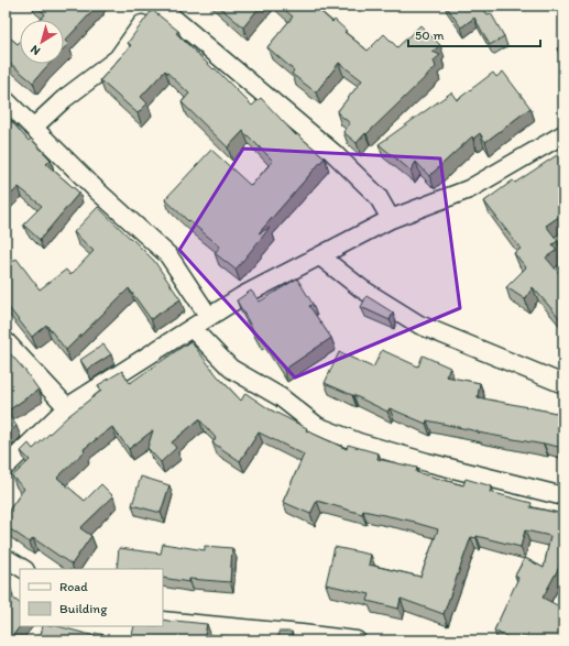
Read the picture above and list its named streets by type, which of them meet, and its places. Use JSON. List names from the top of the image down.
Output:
{
  "legend": ["Road", "Building"],
  "scale_bar": "50 m",
  "north": "bottom left"
}
